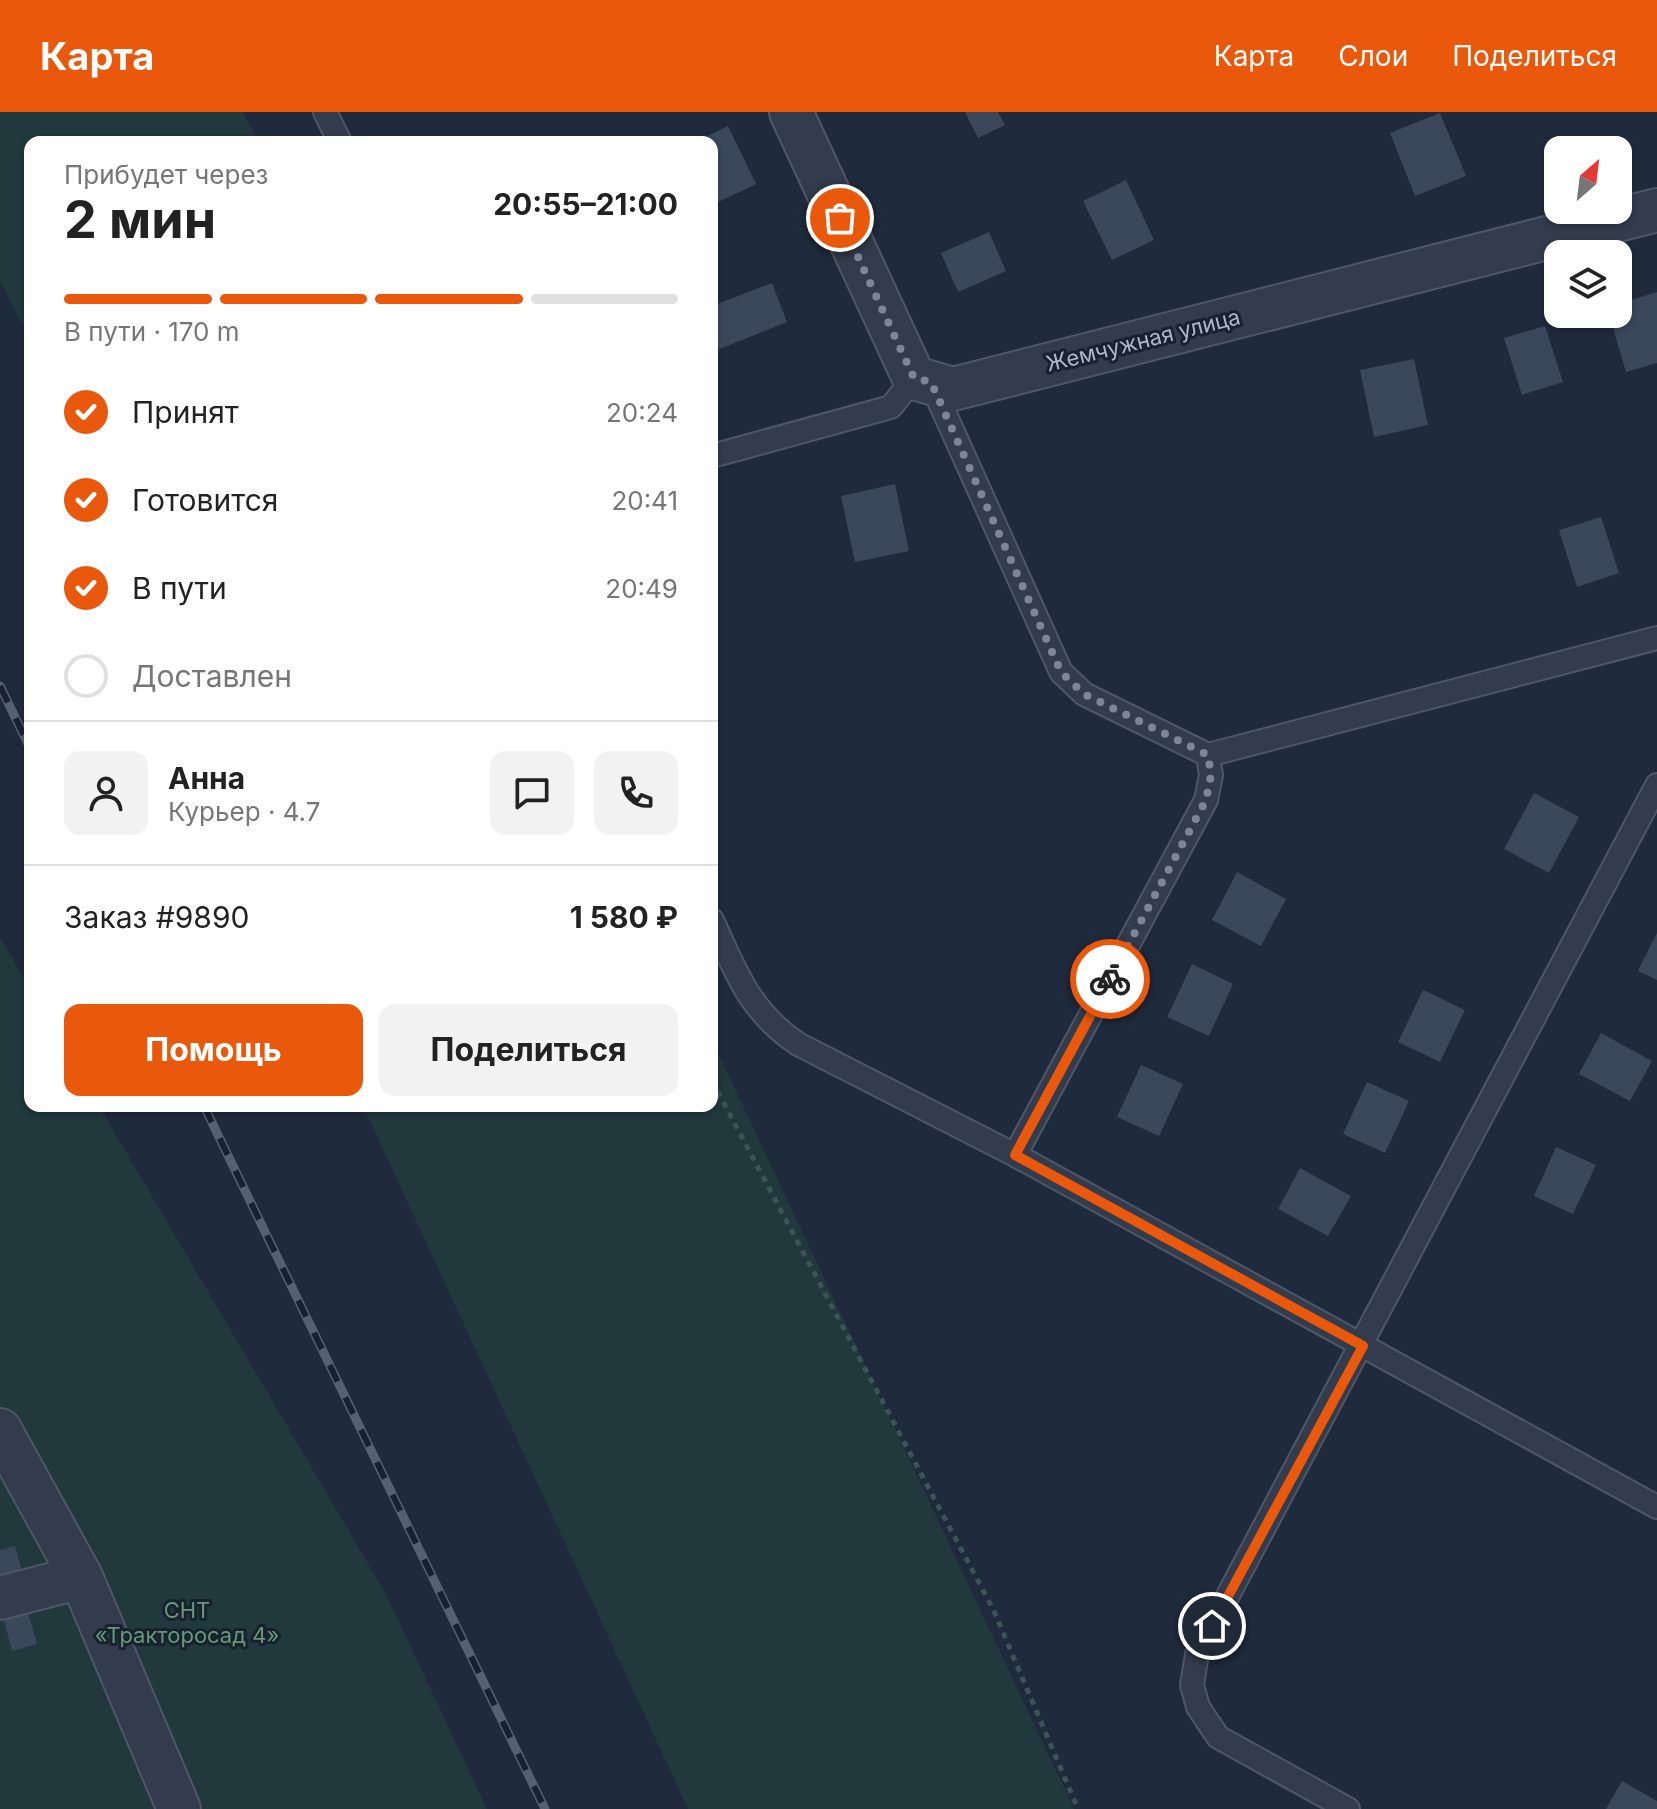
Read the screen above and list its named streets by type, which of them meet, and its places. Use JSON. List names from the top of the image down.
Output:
{
  "streets": {
    "street": ["Жемчужная улица"]
  },
  "parks": ["СНТ «Тракторосад 4»"],
  "north": "top right",
  "page": {
    "header": "Карта",
    "nav": ["Карта", "Слои", "Поделиться"],
    "heading": ["2 мин", "Прибудет через", "20:55–21:00"],
    "panel": [
      "Анна",
      "Курьер · 4.7",
      "Заказ #9890",
      "1 580 ₽"
    ],
    "bar": "В пути · 170 m",
    "list": [
      ["Принят", "20:24"],
      ["Готовится", "20:41"],
      ["В пути", "20:49"],
      "Доставлен"
    ],
    "buttons": ["Помощь", "Поделиться"]
  }
}
